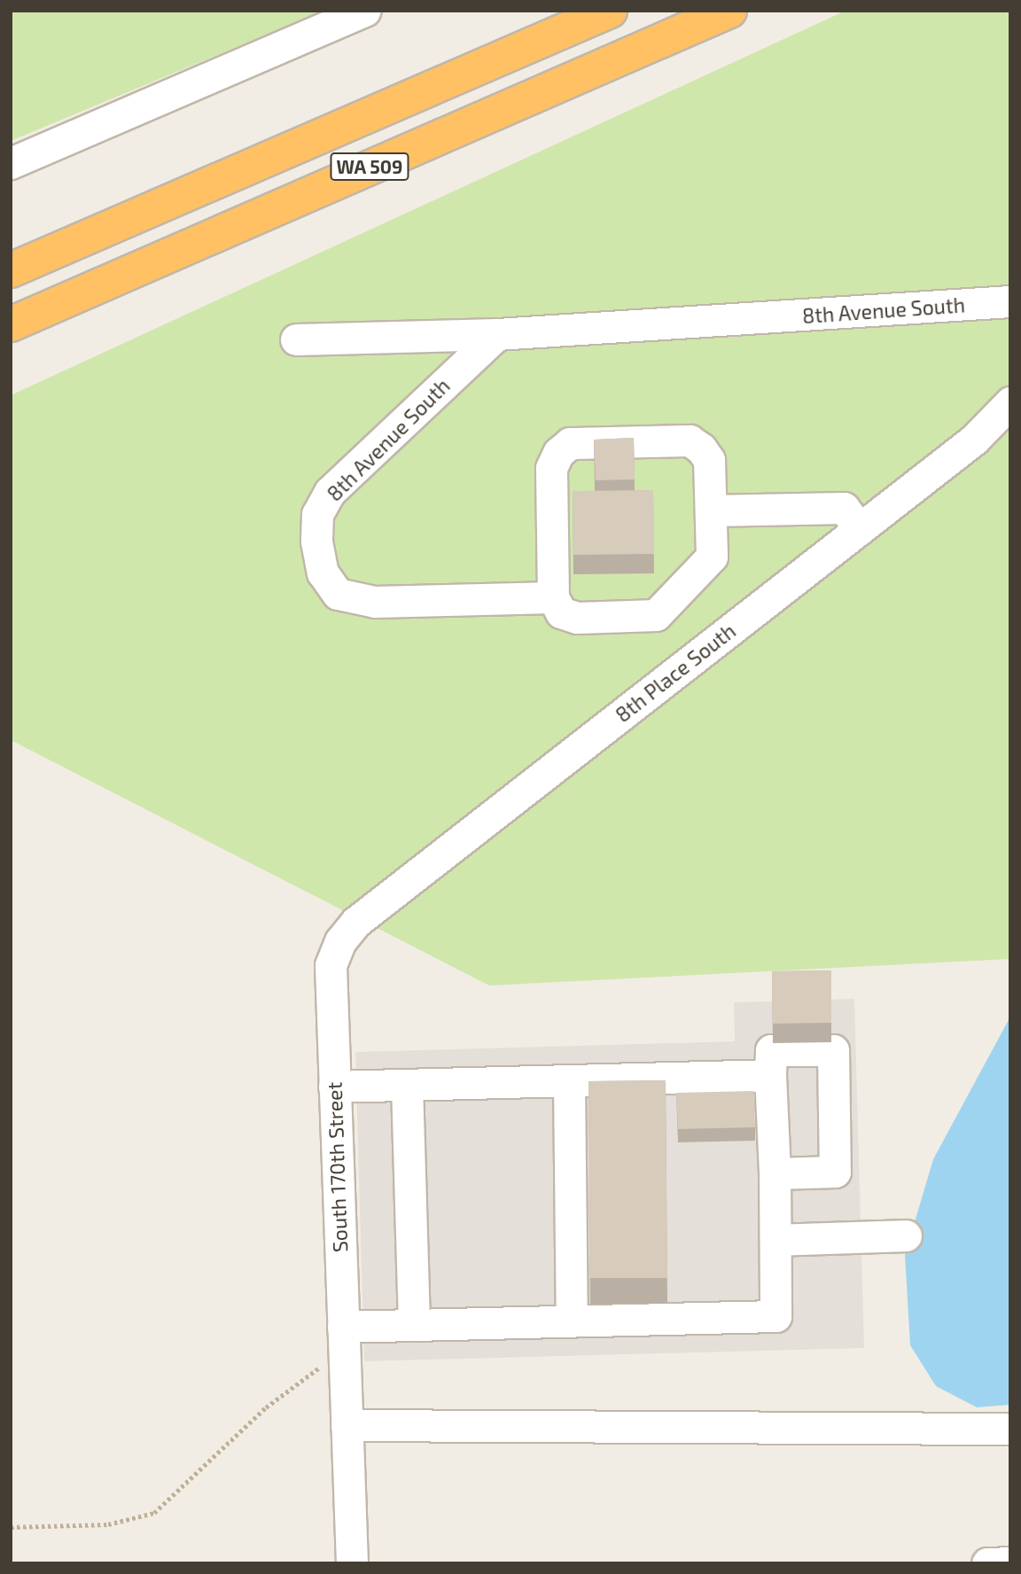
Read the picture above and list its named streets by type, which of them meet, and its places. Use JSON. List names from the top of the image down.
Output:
{
  "streets": {
    "highway": ["WA 509"],
    "street": ["8th Avenue South", "8th Place South", "South 170th Street"]
  },
  "crossings": [
    ["8th Place South", "South 170th Street"]
  ]
}
